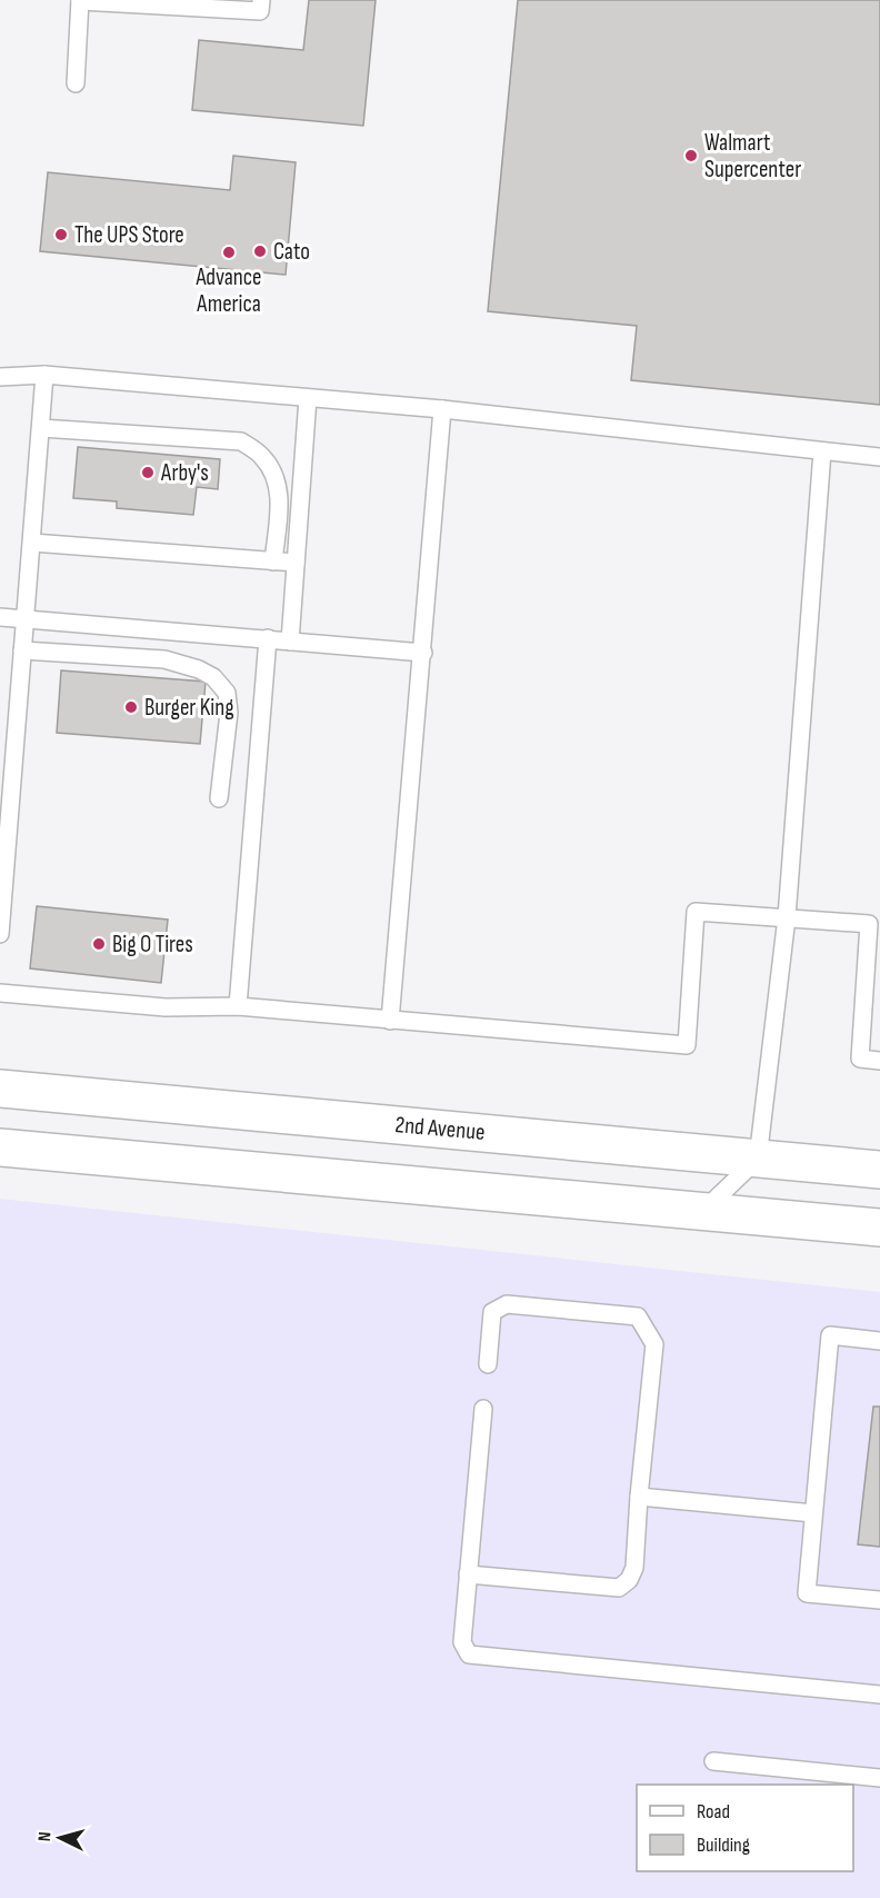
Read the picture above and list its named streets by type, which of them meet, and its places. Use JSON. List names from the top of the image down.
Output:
{
  "streets": {
    "main road": ["2nd Avenue"]
  },
  "places": [
    "Walmart Supercenter",
    "The UPS Store",
    "Cato",
    "Advance America",
    "Arby's",
    "Burger King",
    "Big O Tires"
  ],
  "legend": ["Road", "Building"],
  "north": "left"
}
